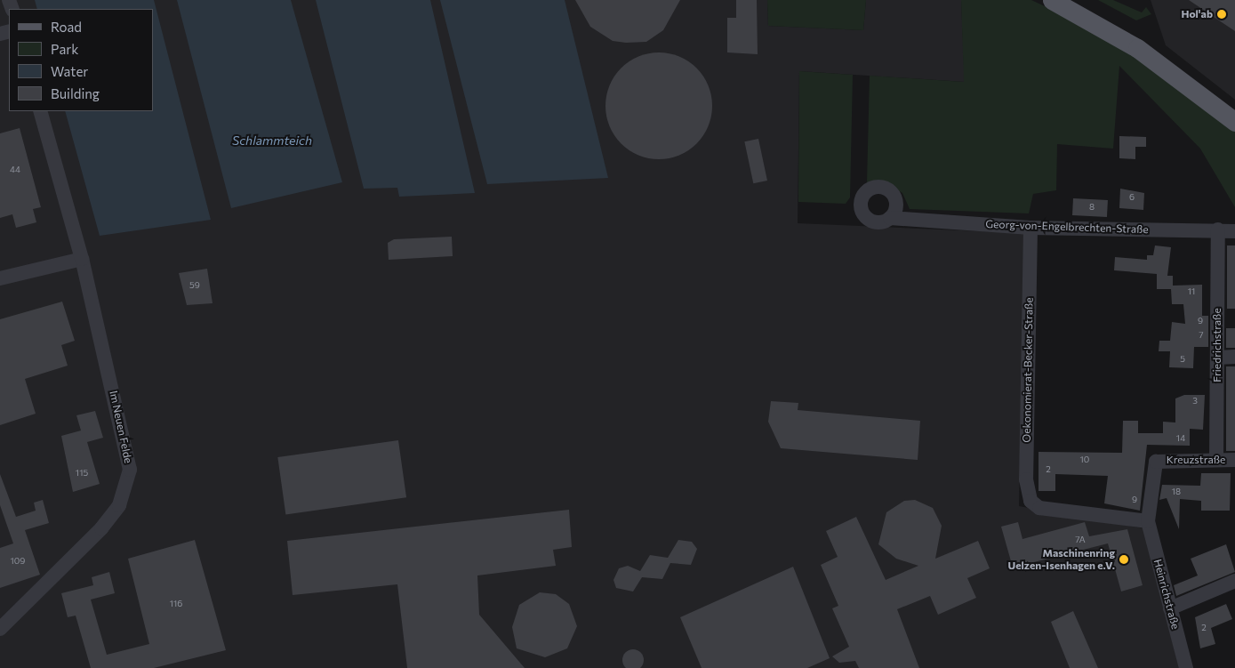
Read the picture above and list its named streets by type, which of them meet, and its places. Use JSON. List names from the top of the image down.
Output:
{
  "streets": {
    "street": [
      "Georg-von-Engelbrechten-Straße",
      "Friedrichstraße",
      "Oekonomierat-Becker-Straße",
      "Im Neuen Felde",
      "Kreuzstraße",
      "Heinrichstraße"
    ]
  },
  "crossings": [
    ["Georg-von-Engelbrechten-Straße", "Friedrichstraße"],
    ["Georg-von-Engelbrechten-Straße", "Oekonomierat-Becker-Straße"],
    ["Friedrichstraße", "Kreuzstraße"],
    ["Oekonomierat-Becker-Straße", "Heinrichstraße"],
    ["Kreuzstraße", "Heinrichstraße"]
  ],
  "water": ["Schlammteich"],
  "places": ["Hol'ab", "Maschinenring Uelzen-Isenhagen e.V."],
  "house_numbers": [
    "44",
    "6",
    "8",
    "59",
    "11",
    "9",
    "7",
    "5",
    "3",
    "14",
    "10",
    "2",
    "115",
    "18",
    "9",
    "7A",
    "109",
    "116",
    "2"
  ],
  "legend": [
    "Road",
    "Park",
    "Water",
    "Building"
  ]
}
